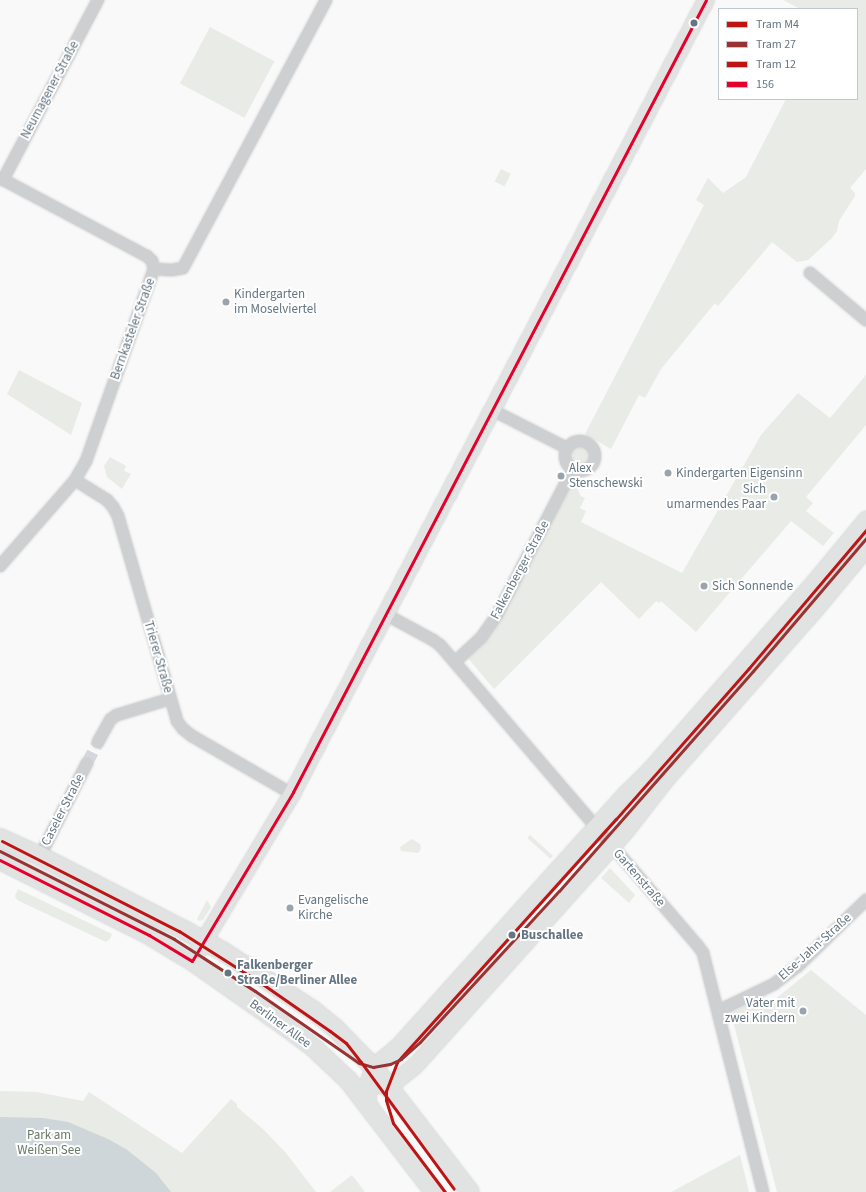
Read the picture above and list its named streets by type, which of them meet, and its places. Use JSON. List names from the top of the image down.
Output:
{
  "streets": {
    "main road": ["Berliner Allee"],
    "street": [
      "Neumagener Straße",
      "Bernkasteler Straße",
      "Falkenberger Straße",
      "Trierer Straße",
      "Caseler Straße",
      "Gartenstraße",
      "Else-Jahn-Straße"
    ]
  },
  "crossings": [
    ["Neumagener Straße", "Bernkasteler Straße"],
    ["Bernkasteler Straße", "Trierer Straße"],
    ["Falkenberger Straße", "Gartenstraße"],
    ["Gartenstraße", "Else-Jahn-Straße"]
  ],
  "parks": ["Park am Weißen See"],
  "places": [
    "Kindergarten im Moselviertel",
    "Kindergarten Eigensinn",
    "Alex Stenschewski",
    "Sich umarmendes Paar",
    "Sich Sonnende",
    "Evangelische Kirche",
    "Buschallee",
    "Falkenberger Straße/Berliner Allee",
    "Vater mit zwei Kindern"
  ],
  "lines": [
    "transit line 156",
    "tram line M4",
    "tram line 27",
    "tram line 12"
  ],
  "legend": [
    "Tram M4",
    "Tram 27",
    "Tram 12",
    "156"
  ]
}
